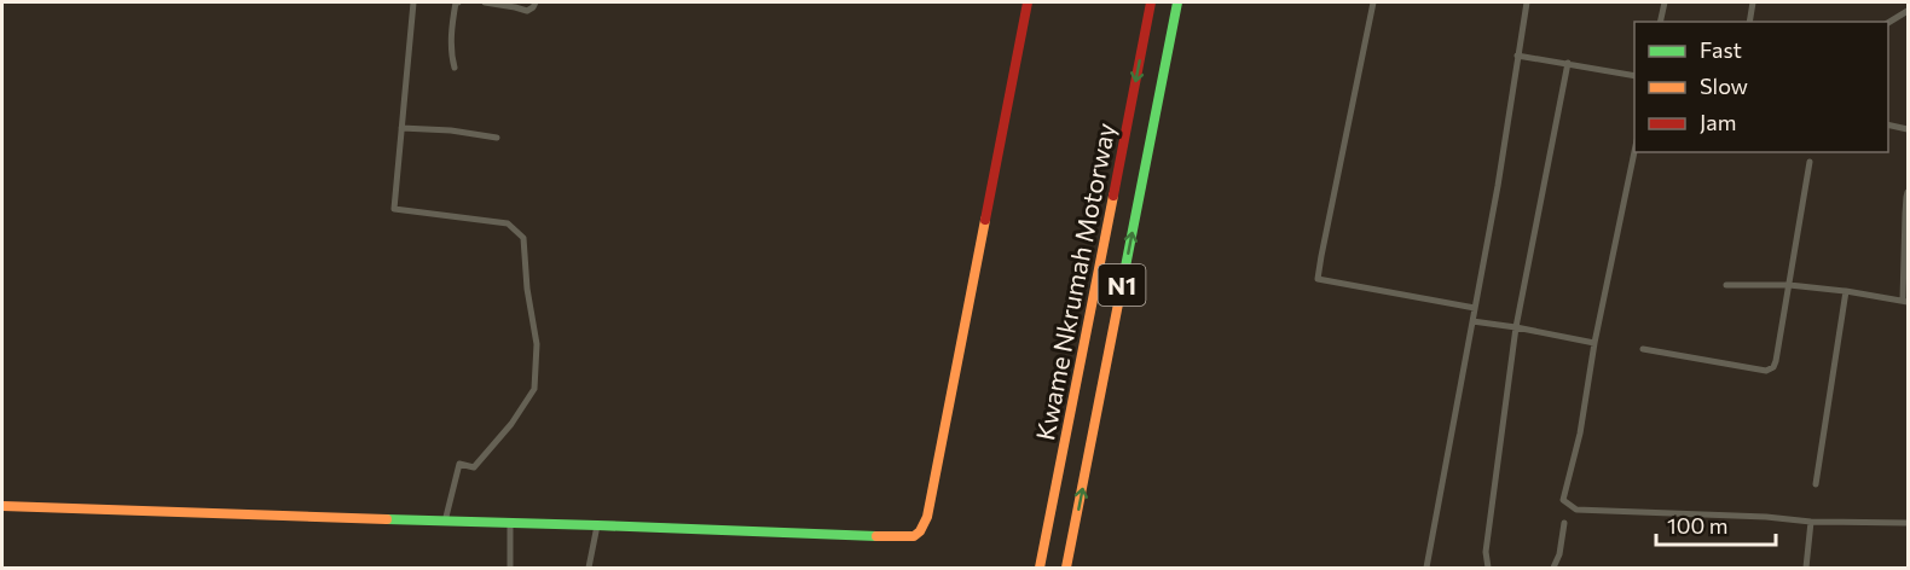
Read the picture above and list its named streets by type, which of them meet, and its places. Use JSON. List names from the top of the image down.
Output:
{
  "streets": {
    "main road": ["Kwame Nkrumah Motorway", "N1"]
  },
  "legend": ["Fast", "Slow", "Jam"],
  "scale_bar": "100 m"
}
